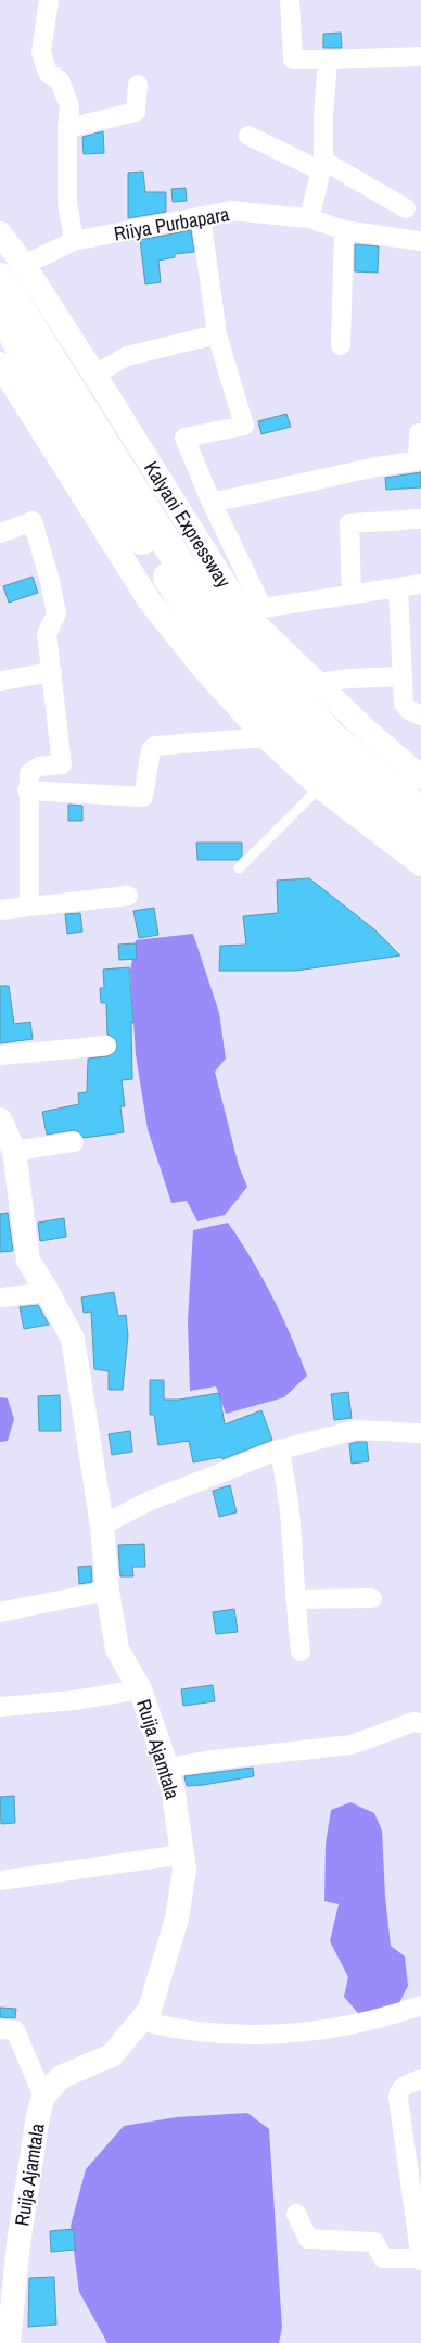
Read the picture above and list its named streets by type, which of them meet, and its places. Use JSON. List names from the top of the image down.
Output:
{
  "streets": {
    "highway": ["Kalyani Expressway"],
    "street": ["Riiya Purbapara", "Ruija Ajamtala"]
  },
  "crossings": [
    ["Riiya Purbapara", "Kalyani Expressway"]
  ]
}
